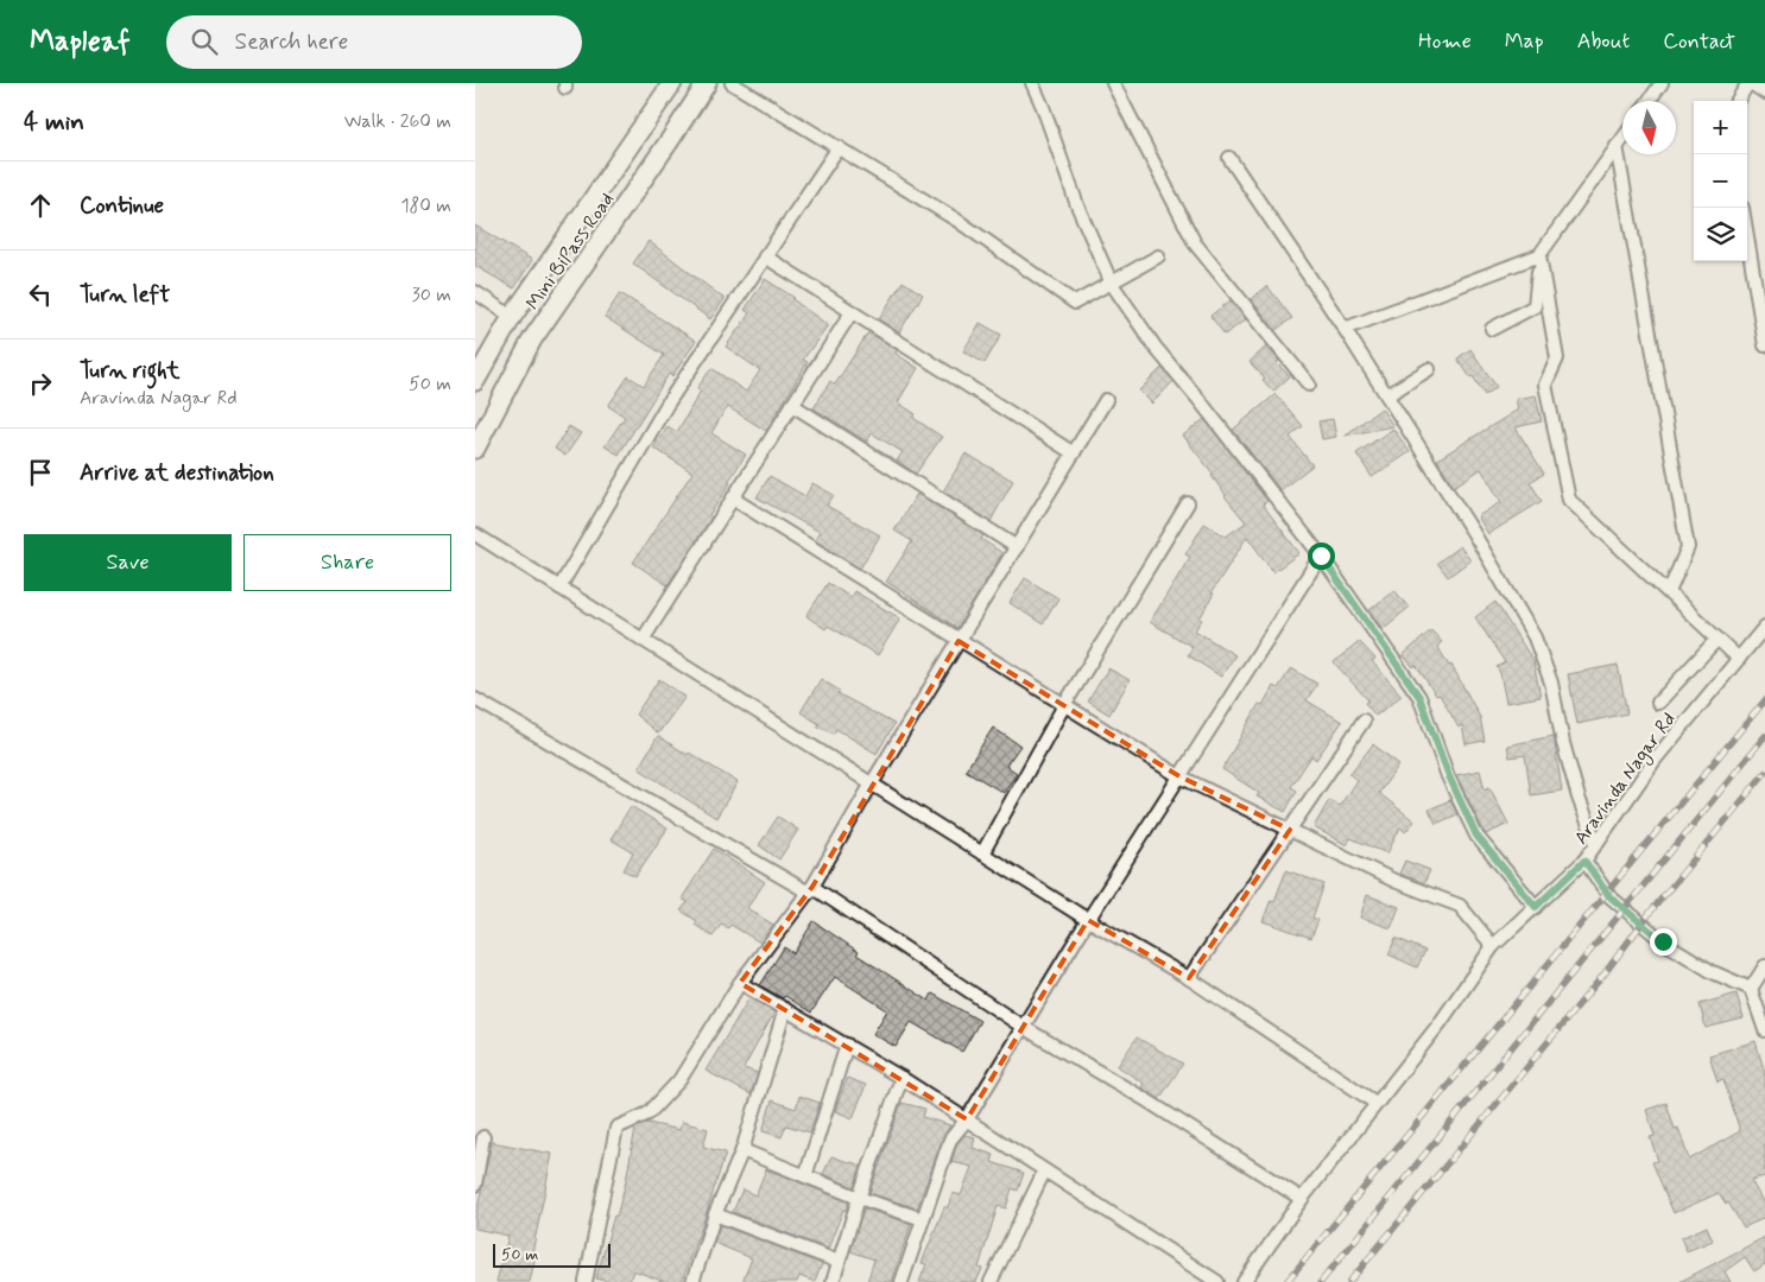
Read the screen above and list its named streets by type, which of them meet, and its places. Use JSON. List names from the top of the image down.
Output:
{
  "streets": {
    "main road": ["Mini BiPass Road"],
    "street": ["Aravinda Nagar Rd"]
  },
  "scale_bar": "50 m",
  "north": "bottom",
  "page": {
    "header": "Mapleaf",
    "search": "Search here",
    "nav": [
      "Home",
      "Map",
      "About",
      "Contact"
    ],
    "heading": ["4 min", "Walk · 260 m"],
    "map_buttons": ["+", "−"],
    "list": [
      ["Continue", "180 m"],
      ["Turn left", "30 m"],
      ["Turn right", "Aravinda Nagar Rd", "50 m"],
      "Arrive at destination"
    ],
    "buttons": ["Save", "Share"],
    "scale": "50 m"
  }
}
